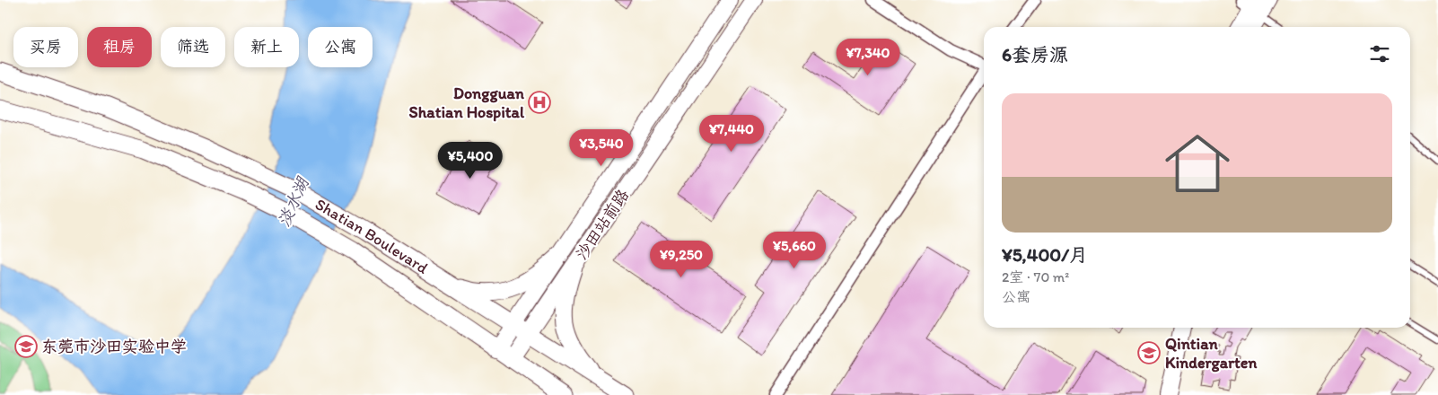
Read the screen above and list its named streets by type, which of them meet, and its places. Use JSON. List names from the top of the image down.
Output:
{
  "streets": {
    "main road": ["Shatian Boulevard"],
    "street": ["沙田站前路"]
  },
  "crossings": [
    ["沙田站前路", "Shatian Boulevard"]
  ],
  "water": ["淡水湖"],
  "places": {
    "hospital": ["Dongguan Shatian Hospital"],
    "school or university": ["东莞市沙田实验中学", "Qintian Kindergarten"]
  },
  "page": {
    "chip": [
      "买房",
      "租房",
      "筛选",
      "新上",
      "公寓"
    ],
    "heading": "6套房源",
    "price": [
      "¥7,340",
      "¥7,440",
      "¥3,540",
      "¥5,400",
      "¥5,660",
      "¥9,250"
    ],
    "list": [
      {
        "name": "¥5,400/月",
        "note": "2室 · 70 m² · 公寓"
      }
    ]
  }
}
